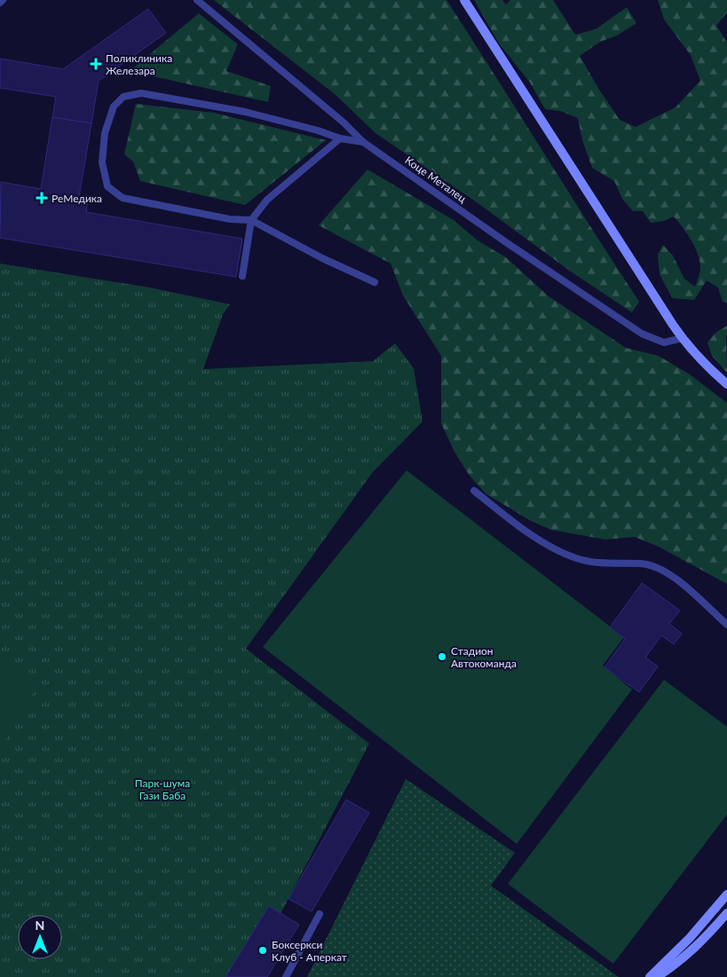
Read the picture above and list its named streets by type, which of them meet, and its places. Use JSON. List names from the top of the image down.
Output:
{
  "streets": {
    "lane": ["Коце Металец"]
  },
  "parks": ["Парк-шума Гази Баба"],
  "places": {
    "health": ["Поликлиника Железара", "РеМедика"],
    "other": ["Стадион Автокоманда", "Боксеркси Клуб - Аперкат"]
  },
  "north": "top"
}
